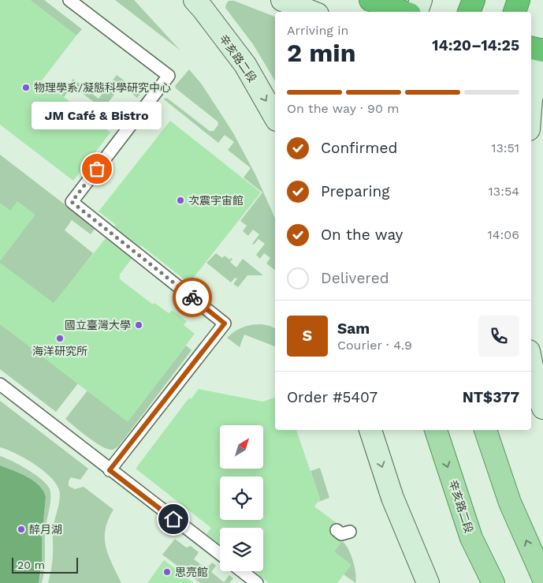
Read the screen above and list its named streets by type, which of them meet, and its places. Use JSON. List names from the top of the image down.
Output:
{
  "streets": {
    "main road": ["辛亥路二段"]
  },
  "places": [
    "物理學系/凝態科學研究中心",
    "JM Café & Bistro",
    "次震宇宙館",
    "國立臺灣大學",
    "海洋研究所",
    "醉月湖",
    "思亮館"
  ],
  "scale_bar": "20 m",
  "north": "top right",
  "page": {
    "heading": ["2 min", "Arriving in", "14:20–14:25"],
    "panel": [
      "Sam",
      "Courier · 4.9",
      "Order #5407",
      "NT$377"
    ],
    "bar": "On the way · 90 m",
    "bubble": "JM Café & Bistro",
    "list": [
      ["Confirmed", "13:51"],
      ["Preparing", "13:54"],
      ["On the way", "14:06"],
      "Delivered"
    ],
    "round": "S",
    "scale": "20 m"
  }
}
